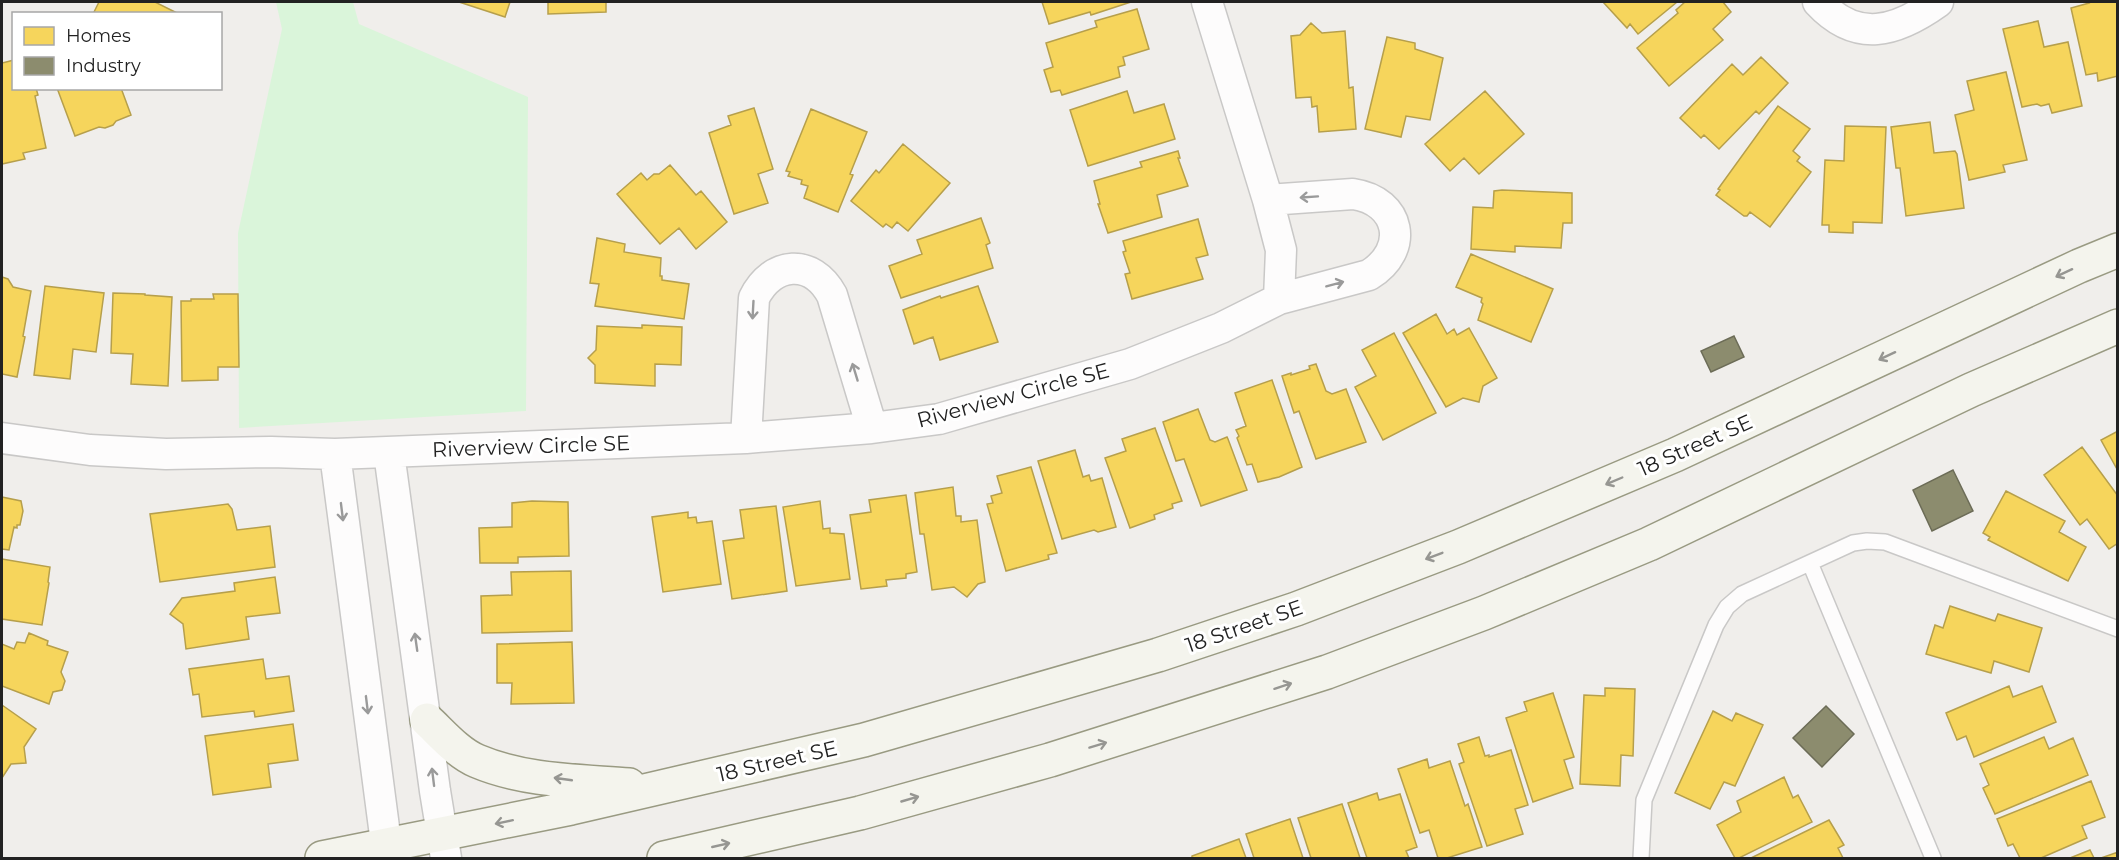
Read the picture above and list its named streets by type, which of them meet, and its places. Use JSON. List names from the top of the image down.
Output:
{
  "streets": {
    "main road": ["18 Street SE"],
    "street": ["Riverview Circle SE"]
  },
  "legend": ["Homes", "Industry"]
}
